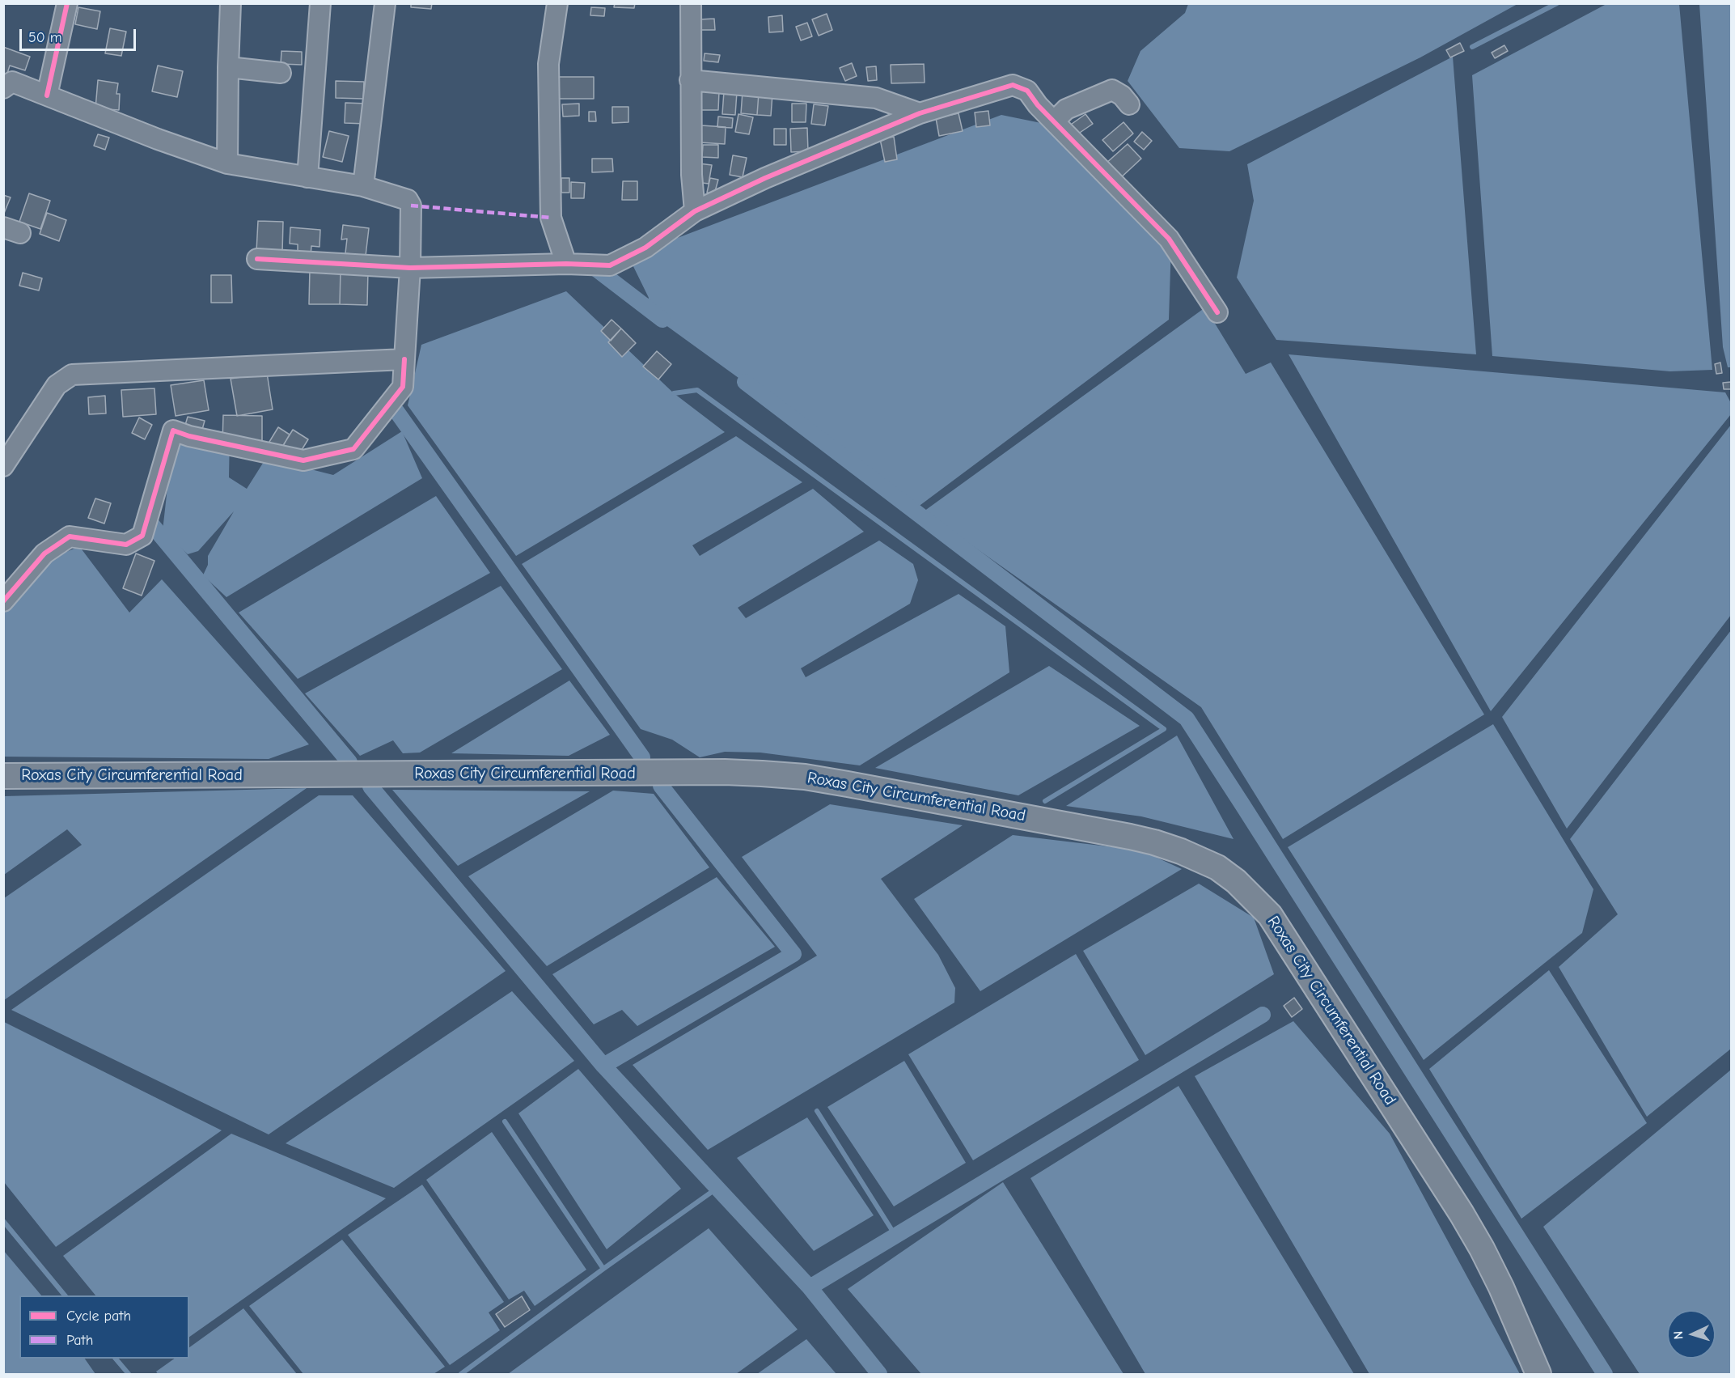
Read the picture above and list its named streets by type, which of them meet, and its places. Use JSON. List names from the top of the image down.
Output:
{
  "streets": {
    "main road": ["Roxas City Circumferential Road"]
  },
  "legend": ["Cycle path", "Path"],
  "scale_bar": "50 m",
  "north": "left"
}
